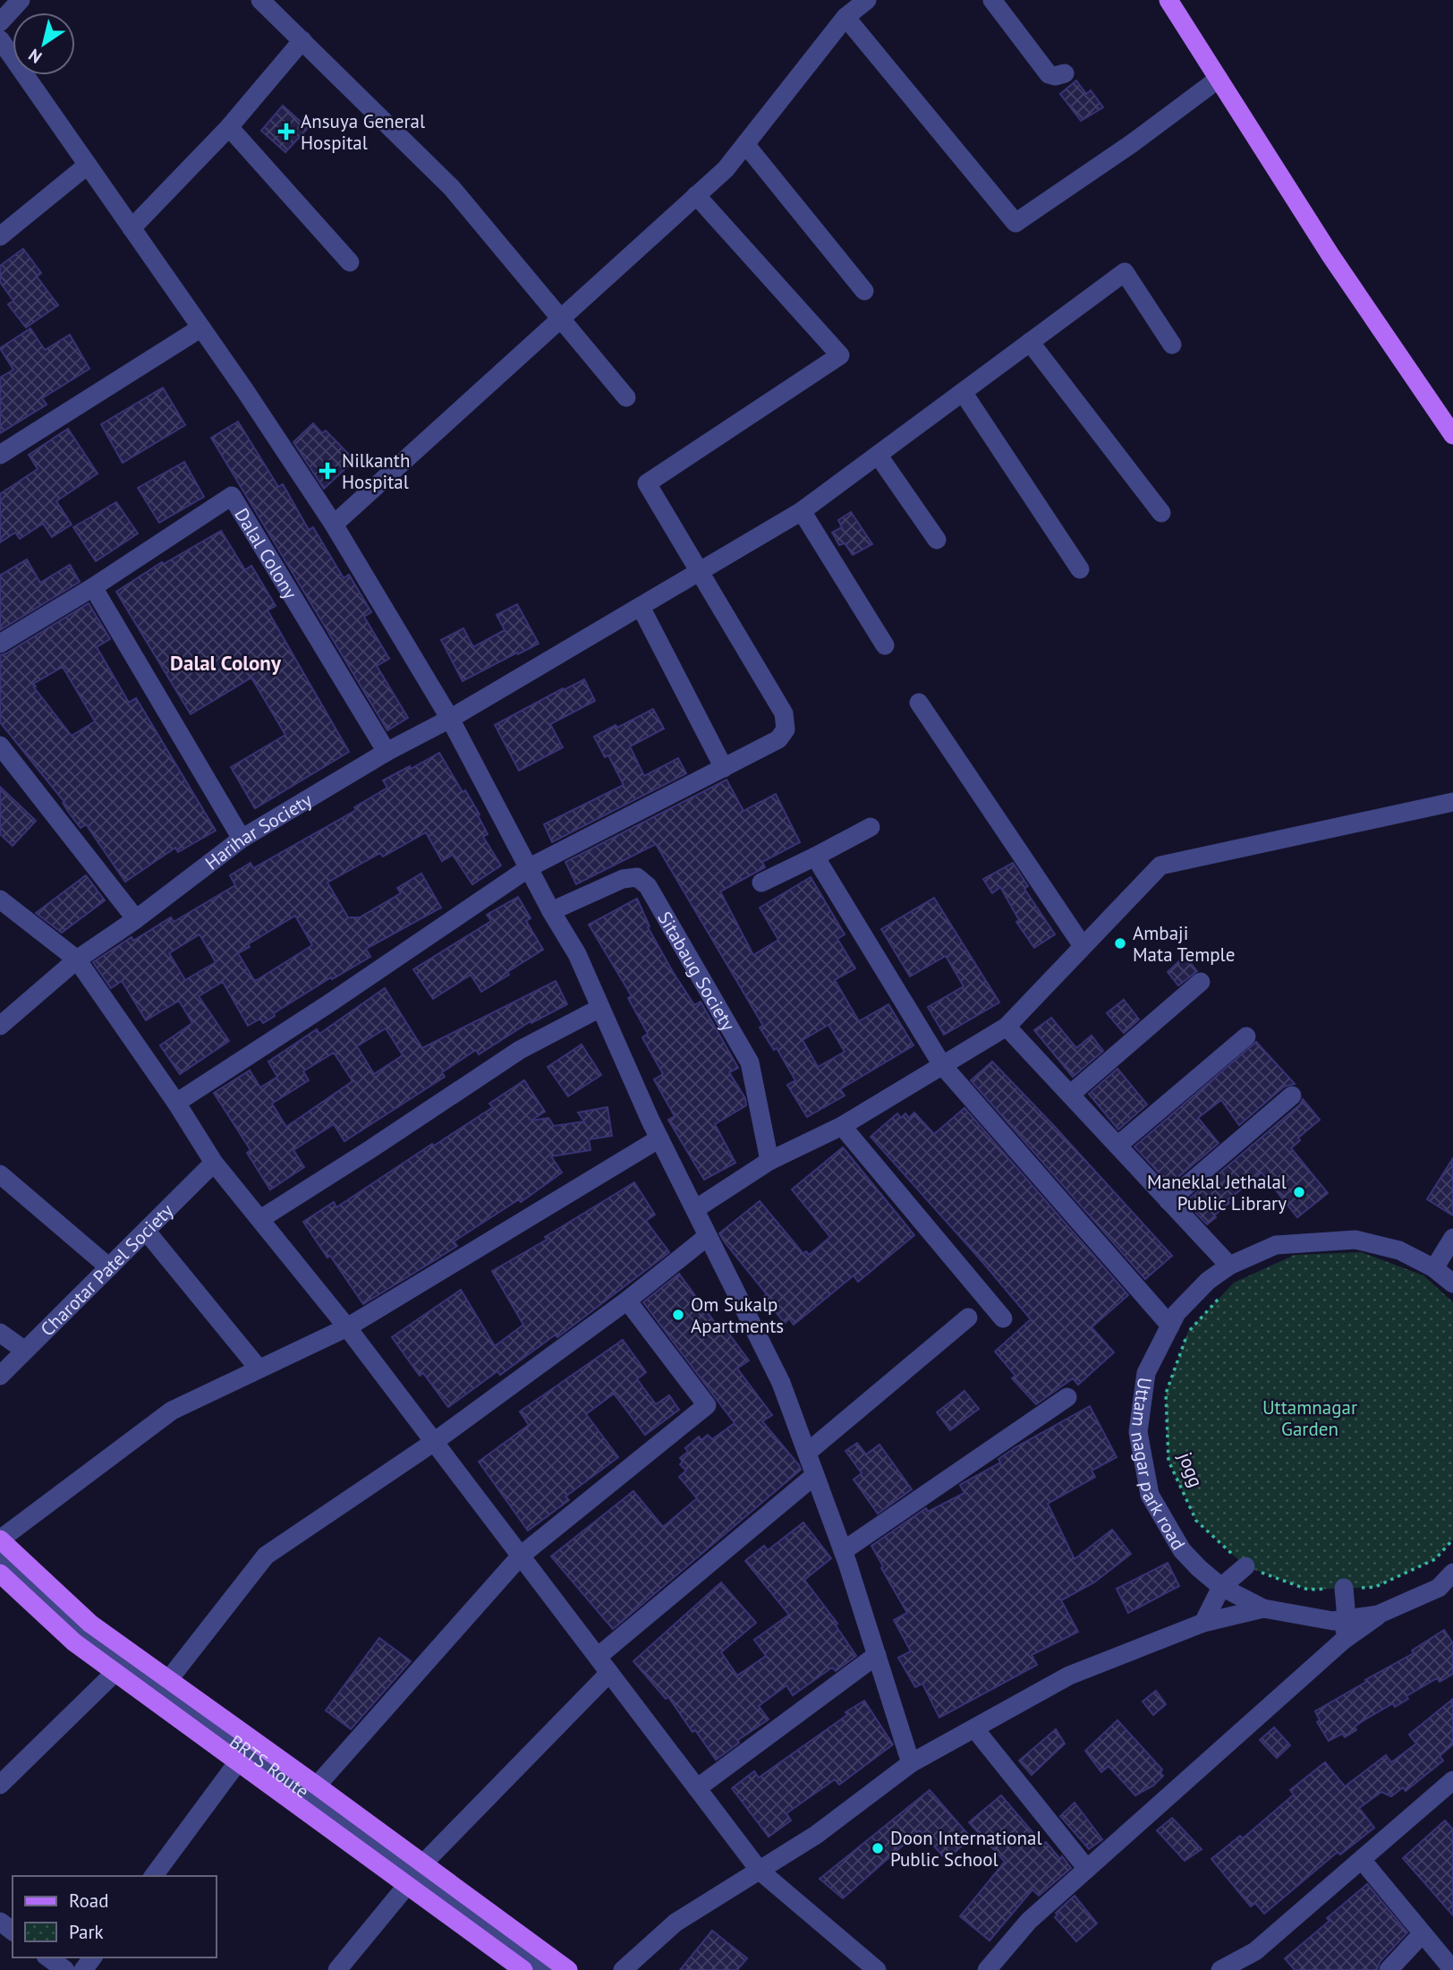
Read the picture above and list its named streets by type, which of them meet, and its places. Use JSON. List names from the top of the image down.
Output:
{
  "streets": {
    "street": [
      "Dalal Colony",
      "Harihar Society",
      "Sitabaug Society",
      "Charotar Patel Society",
      "Uttam nagar park road",
      "BRTS Route"
    ],
    "path": ["jogg"]
  },
  "crossings": [
    ["Dalal Colony", "Harihar Society"]
  ],
  "districts": ["Dalal Colony"],
  "parks": ["Uttamnagar Garden"],
  "places": {
    "health": ["Ansuya General Hospital", "Nilkanth Hospital"],
    "other": [
      "Ambaji Mata Temple",
      "Maneklal Jethalal Public Library",
      "Om Sukalp Apartments",
      "Doon International Public School"
    ]
  },
  "legend": ["Road", "Park"],
  "north": "bottom left"
}
